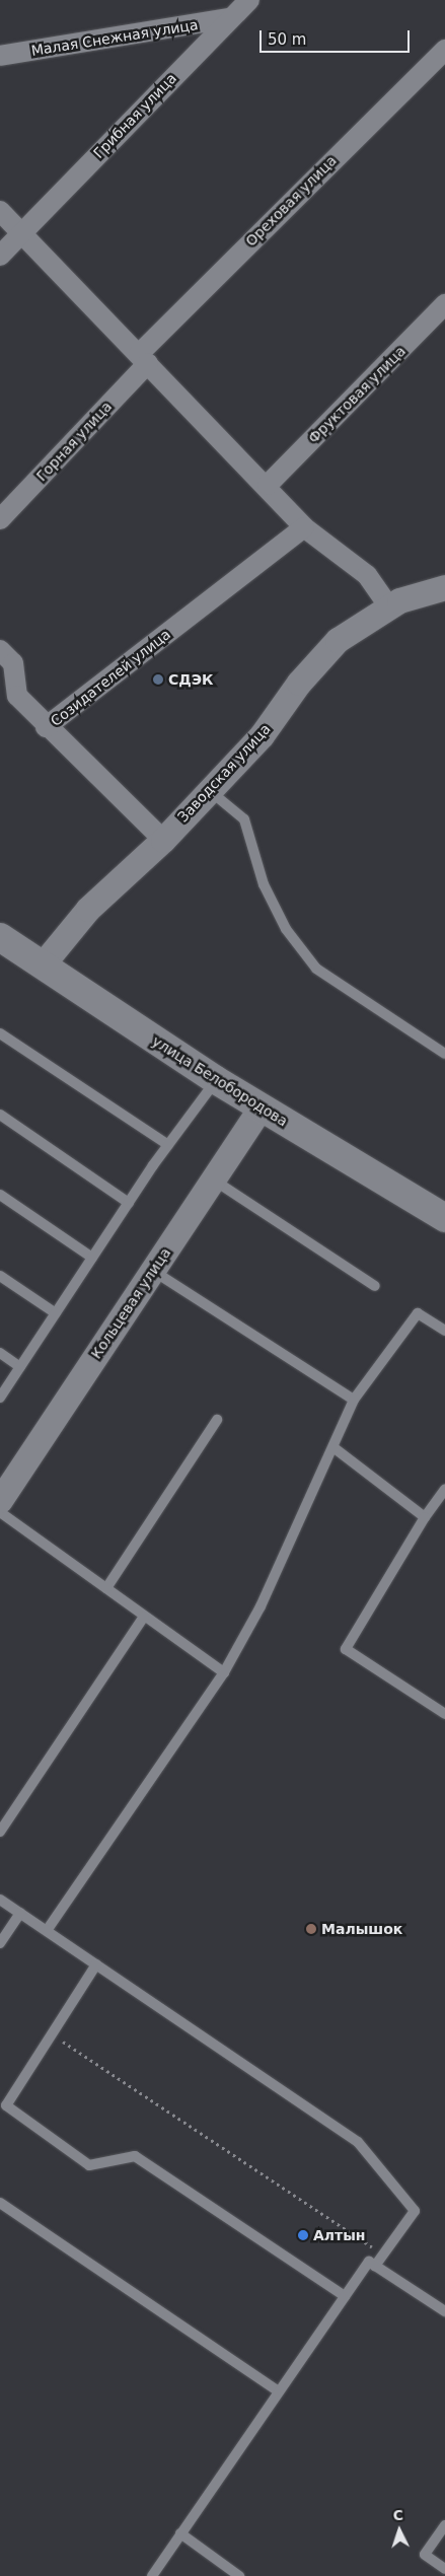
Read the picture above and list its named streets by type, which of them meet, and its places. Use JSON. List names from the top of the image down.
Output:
{
  "streets": {
    "main road": ["улица Белобородова"],
    "street": [
      "Малая Снежная улица",
      "Грибная улица",
      "Ореховая улица",
      "Фруктовая улица",
      "Горная улица",
      "Созидателей улица",
      "Заводская улица",
      "Кольцевая улица"
    ]
  },
  "crossings": [
    ["Малая Снежная улица", "Грибная улица"],
    ["Ореховая улица", "Горная улица"],
    ["Созидателей улица", "Заводская улица"],
    ["Заводская улица", "улица Белобородова"],
    ["улица Белобородова", "Кольцевая улица"]
  ],
  "places": ["СДЭК", "Малышок", "Алтын"],
  "scale_bar": "50 m",
  "north": "top"
}
